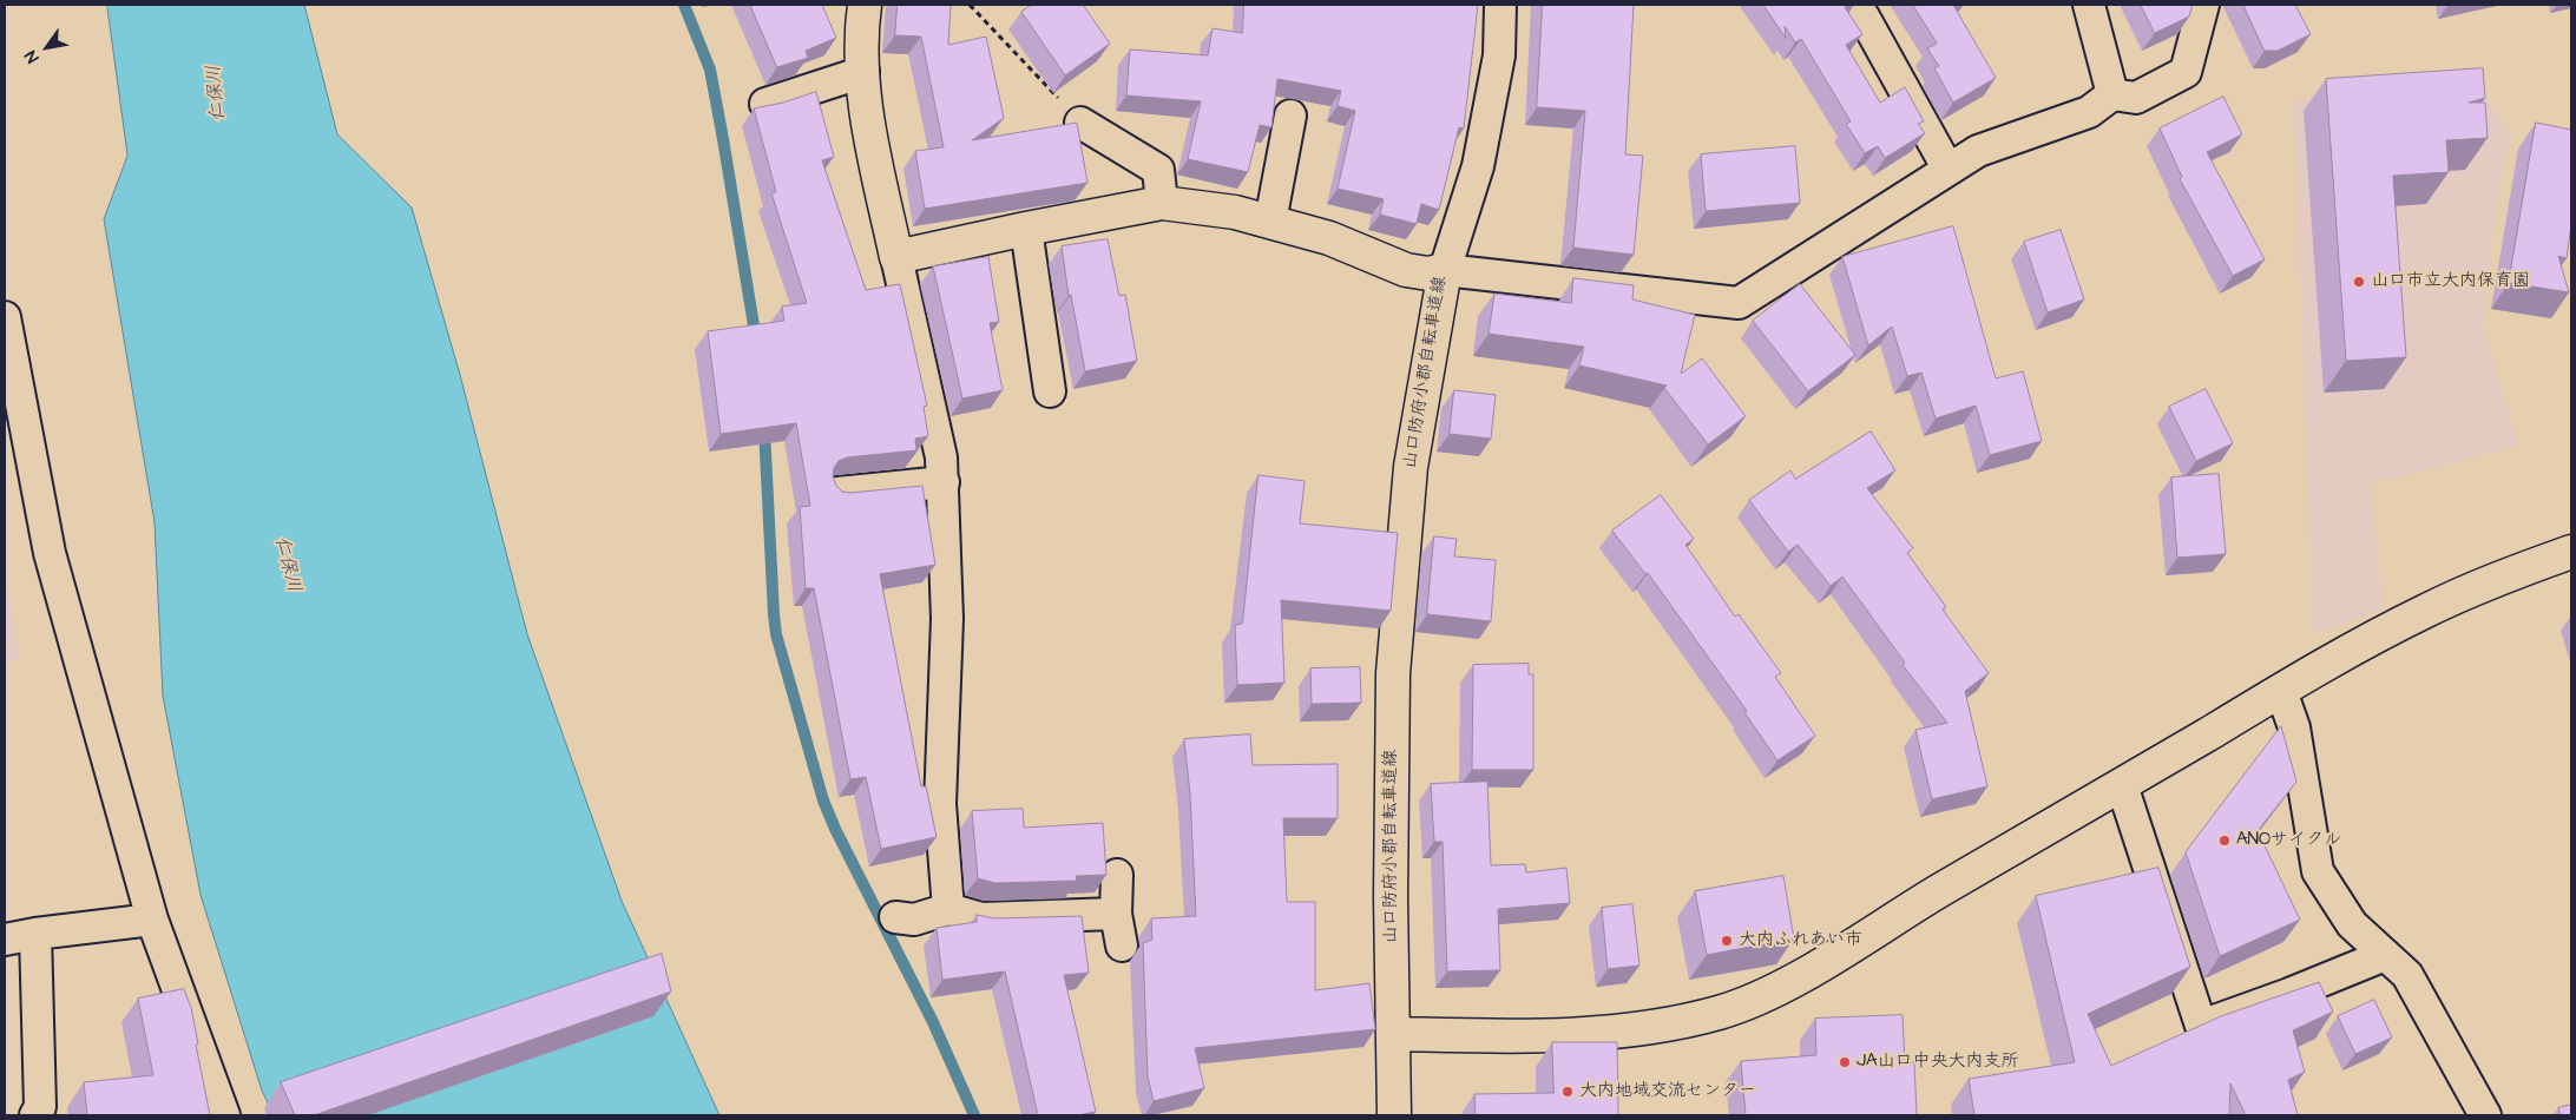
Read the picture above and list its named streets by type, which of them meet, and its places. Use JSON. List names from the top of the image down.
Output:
{
  "streets": {
    "main road": ["山口防府小郡自転車道線"]
  },
  "water": ["仁保川"],
  "places": [
    "山口市立大内保育園",
    "ANOサイクル",
    "大内ふれあい市",
    "JA山口中央大内支所",
    "大内地域交流センター"
  ],
  "north": "bottom left"
}
